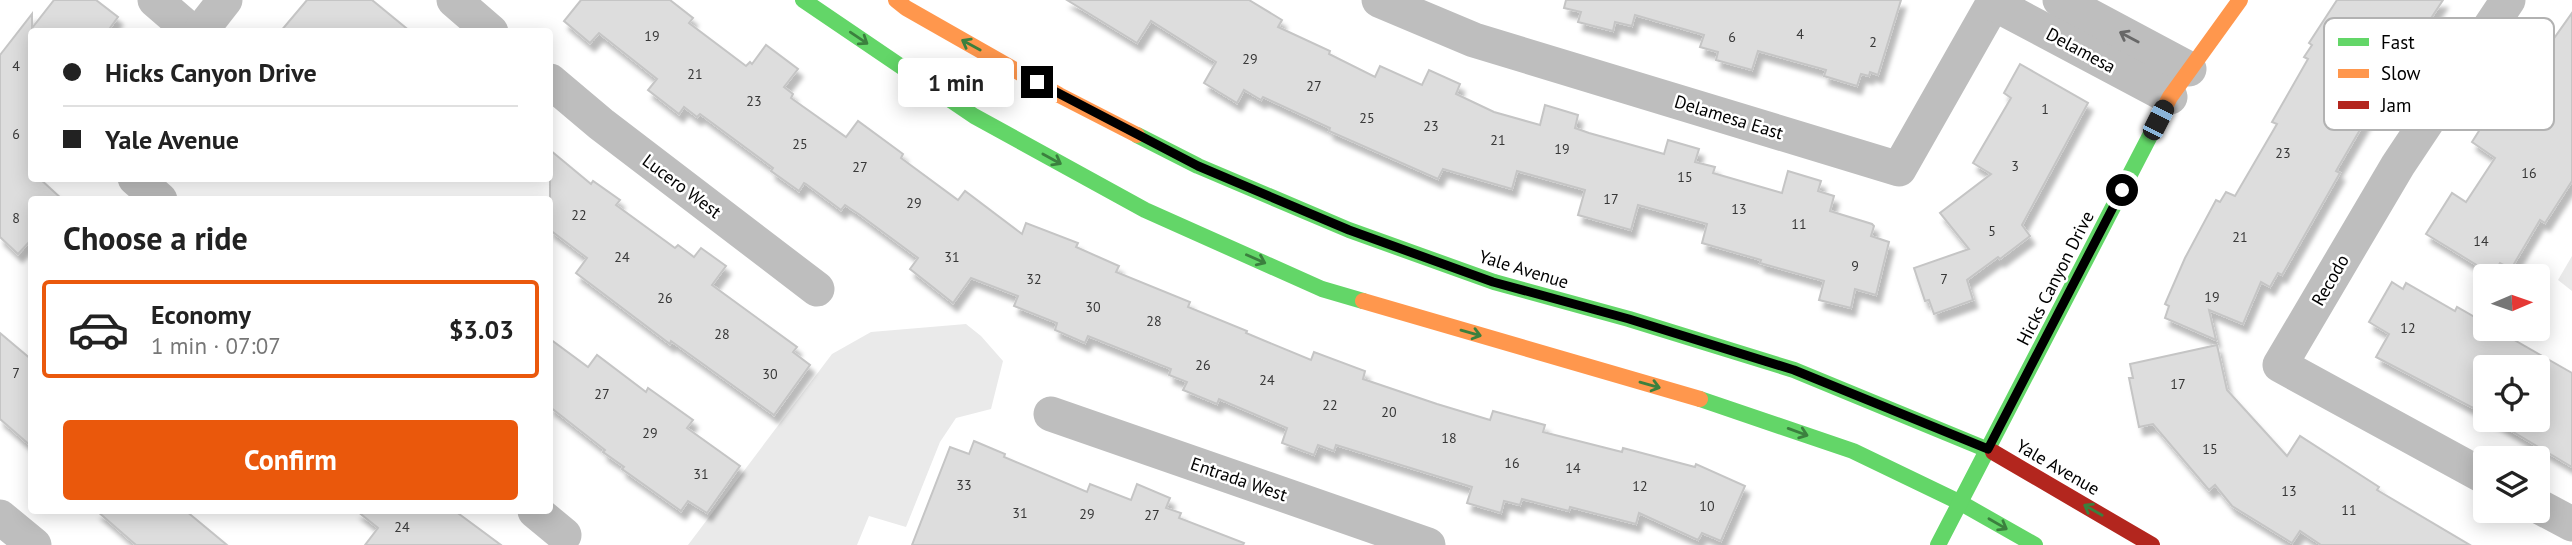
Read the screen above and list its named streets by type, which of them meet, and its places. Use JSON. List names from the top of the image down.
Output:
{
  "streets": {
    "main road": ["Yale Avenue", "Hicks Canyon Drive"],
    "street": [
      "Delamesa",
      "Delamesa East",
      "Lucero West",
      "Recodo",
      "Entrada West"
    ]
  },
  "crossings": [
    ["Delamesa", "Delamesa East"],
    ["Delamesa", "Hicks Canyon Drive"],
    ["Yale Avenue", "Hicks Canyon Drive"]
  ],
  "house_numbers": [
    "4",
    "19",
    "6",
    "2",
    "29",
    "4",
    "21",
    "27",
    "23",
    "1",
    "25",
    "23",
    "6",
    "21",
    "25",
    "19",
    "23",
    "3",
    "27",
    "16",
    "15",
    "17",
    "29",
    "13",
    "22",
    "8",
    "11",
    "5",
    "21",
    "14",
    "24",
    "31",
    "9",
    "32",
    "7",
    "19",
    "26",
    "30",
    "28",
    "12",
    "28",
    "26",
    "7",
    "30",
    "24",
    "17",
    "27",
    "22",
    "20",
    "29",
    "18",
    "15",
    "16",
    "14",
    "31",
    "33",
    "12",
    "13",
    "10",
    "11",
    "31",
    "29",
    "27",
    "24"
  ],
  "legend": ["Fast", "Slow", "Jam"],
  "north": "right",
  "page": {
    "banner": ["Hicks Canyon Drive", "Yale Avenue"],
    "bubble": "1 min",
    "heading": "Choose a ride",
    "list": [
      {
        "name": "Economy",
        "note": "1 min · 07:07",
        "value": "$3.03"
      }
    ],
    "buttons": "Confirm"
  }
}
